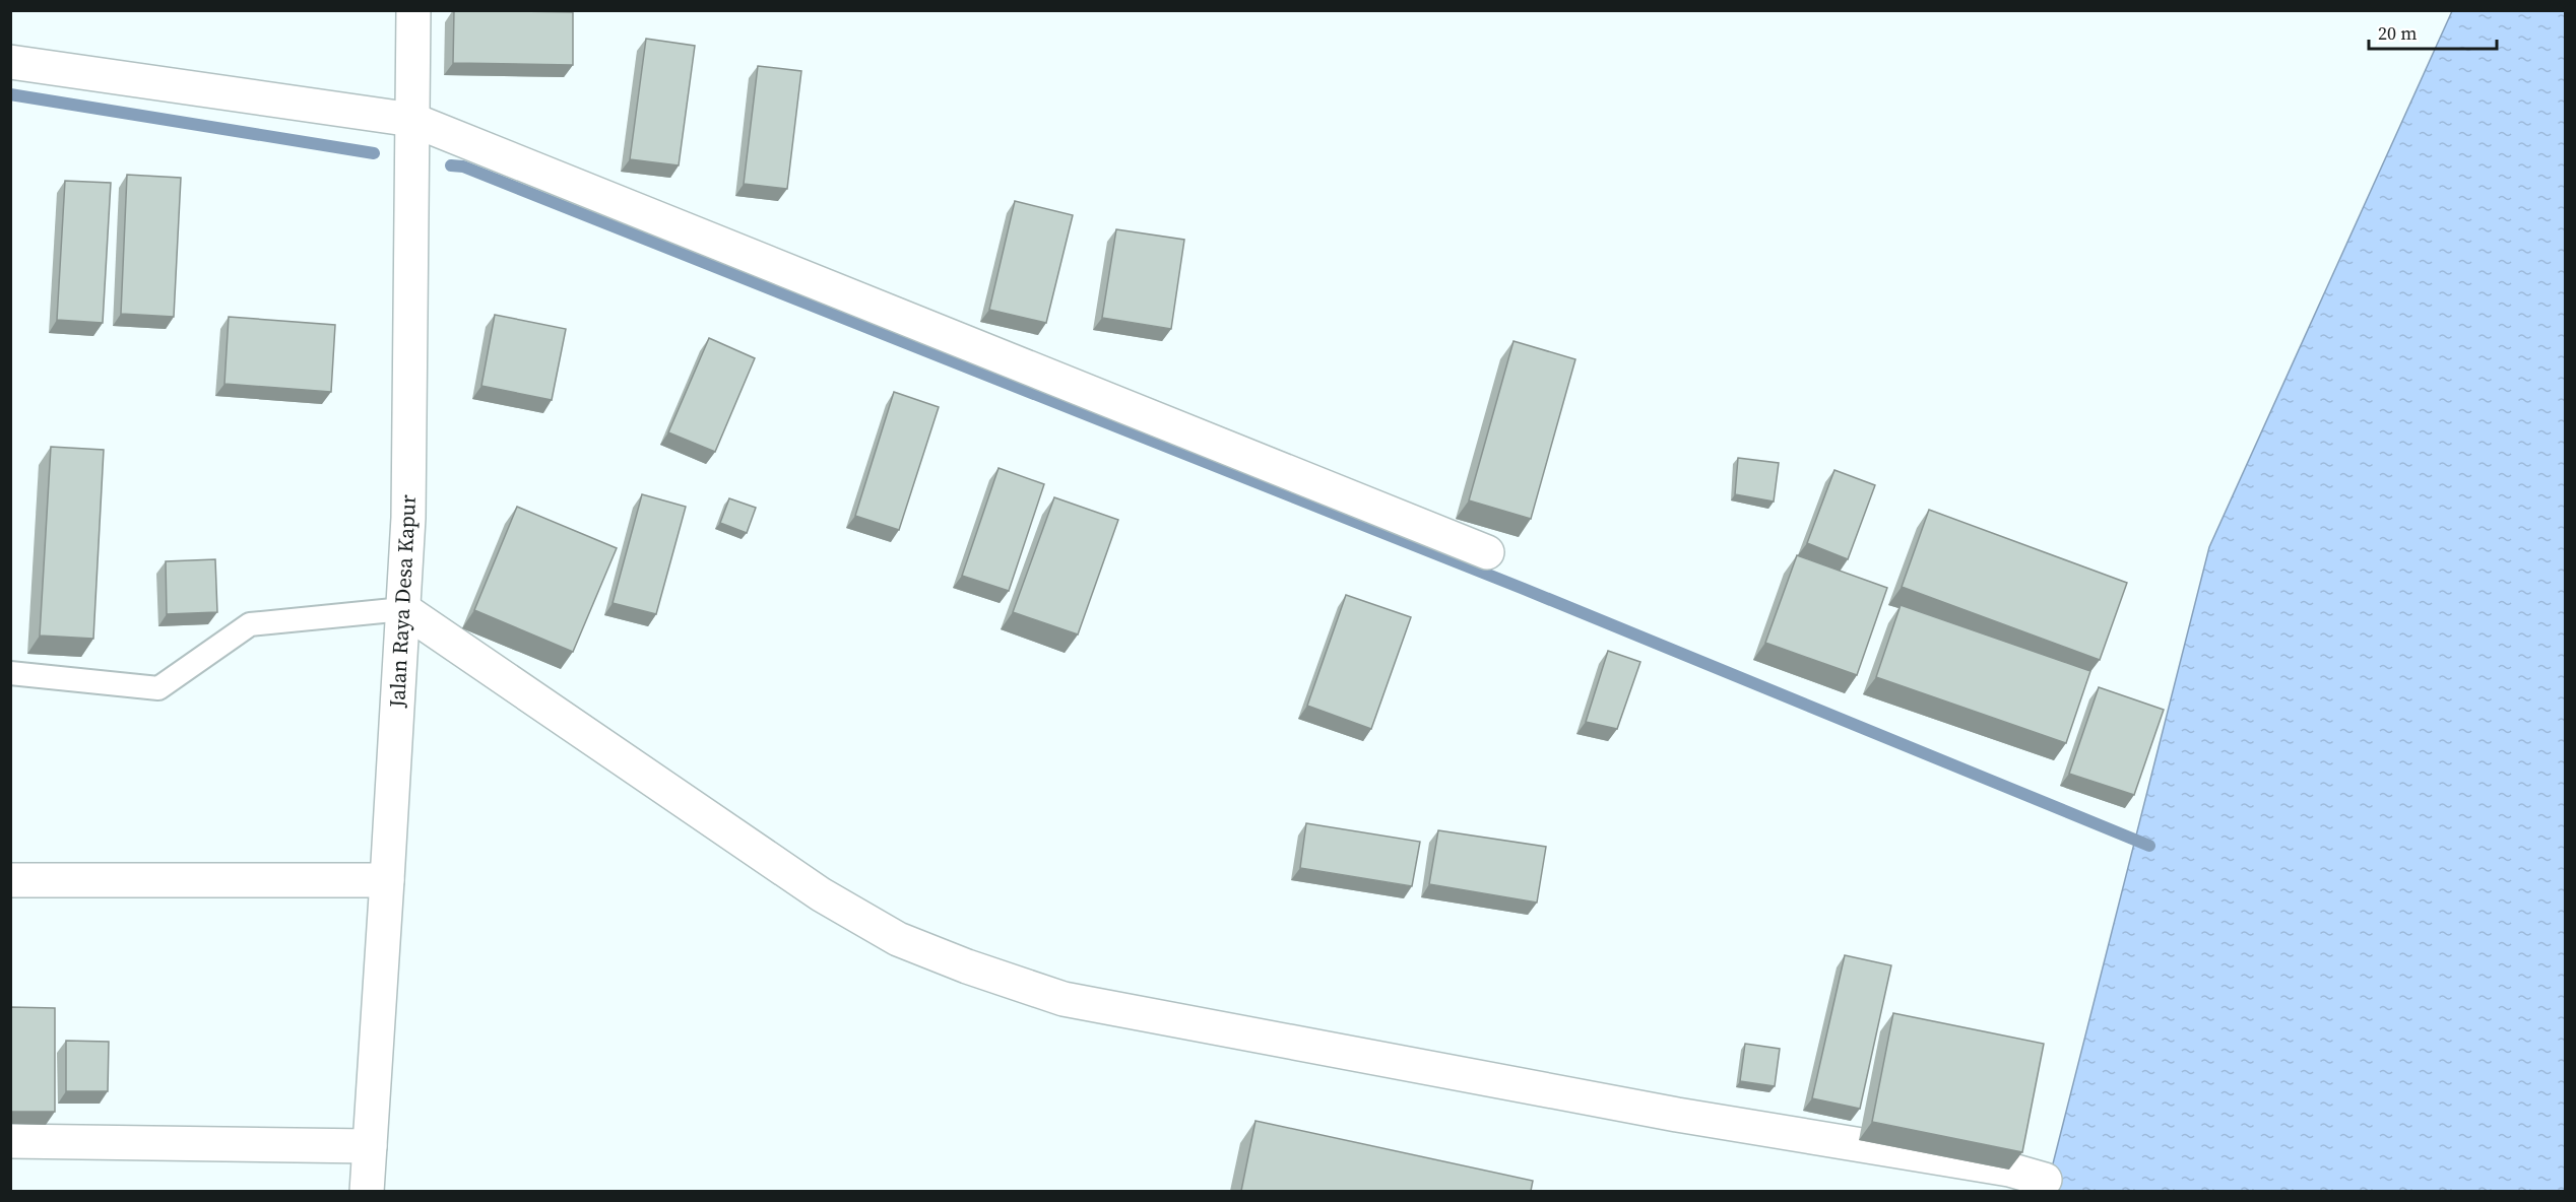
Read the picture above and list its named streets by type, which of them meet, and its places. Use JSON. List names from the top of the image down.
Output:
{
  "streets": {
    "street": ["Jalan Raya Desa Kapur"]
  },
  "scale_bar": "20 m"
}
